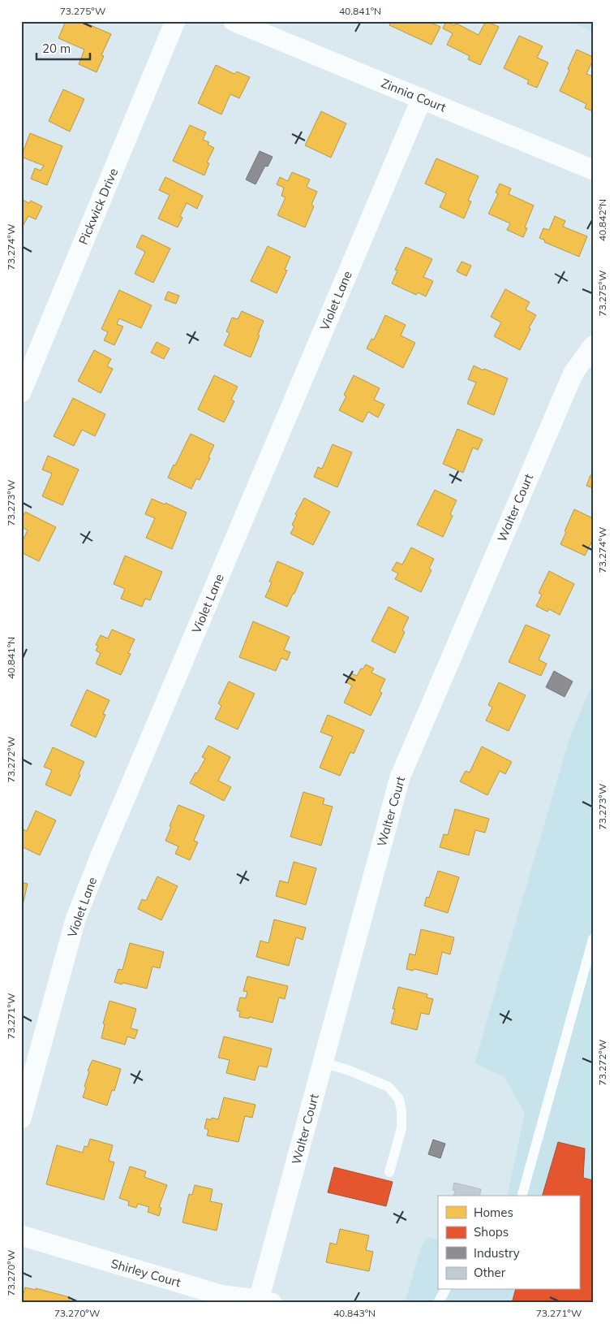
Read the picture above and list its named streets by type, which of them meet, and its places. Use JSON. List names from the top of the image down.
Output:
{
  "streets": {
    "street": [
      "Zinnia Court",
      "Pickwick Drive",
      "Violet Lane",
      "Walter Court",
      "Shirley Court"
    ]
  },
  "crossings": [
    ["Zinnia Court", "Violet Lane"],
    ["Walter Court", "Shirley Court"]
  ],
  "legend": [
    "Homes",
    "Shops",
    "Industry",
    "Other"
  ],
  "scale_bar": "20 m",
  "coordinates": [
    "73.275°W",
    "40.841°N",
    "40.842°N",
    "73.274°W",
    "73.273°W",
    "73.272°W",
    "73.271°W",
    "73.270°W",
    "40.843°N"
  ]
}
